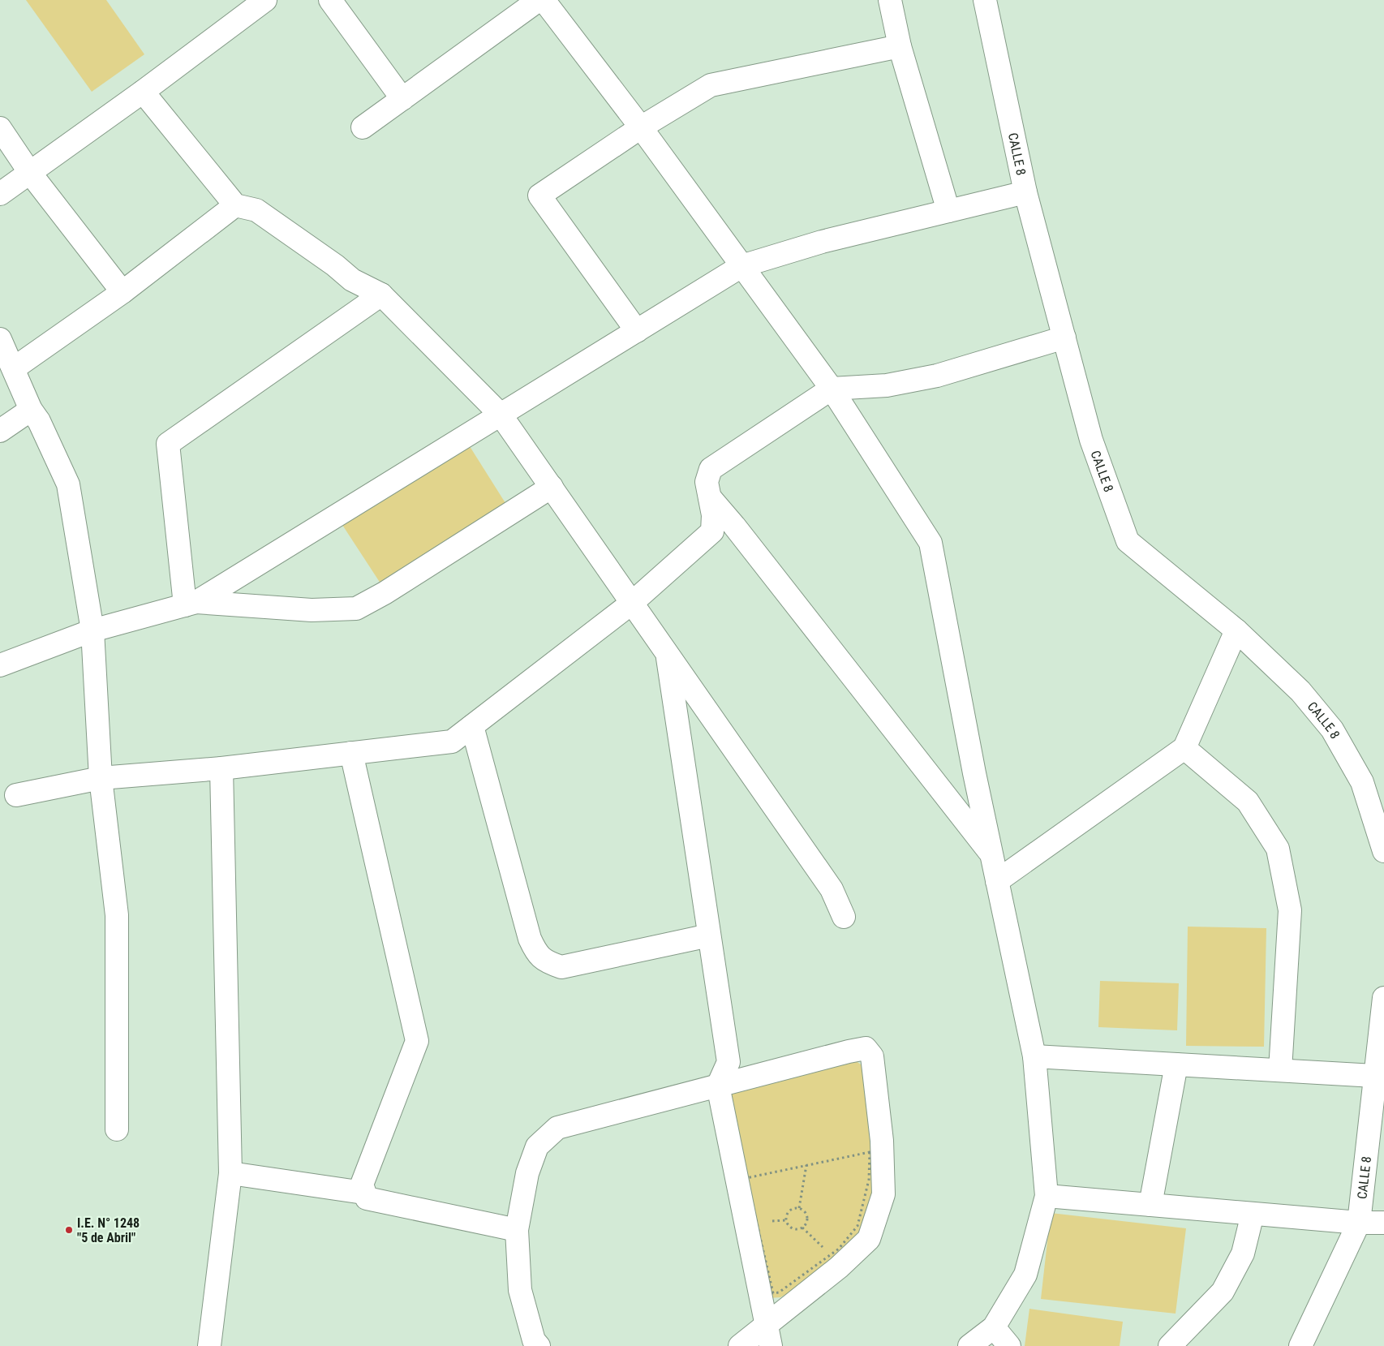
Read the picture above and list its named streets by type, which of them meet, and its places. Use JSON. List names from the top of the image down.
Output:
{
  "streets": {
    "street": ["CALLE 8"]
  },
  "places": ["I.E. N° 1248 \"5 de Abril\""]
}
